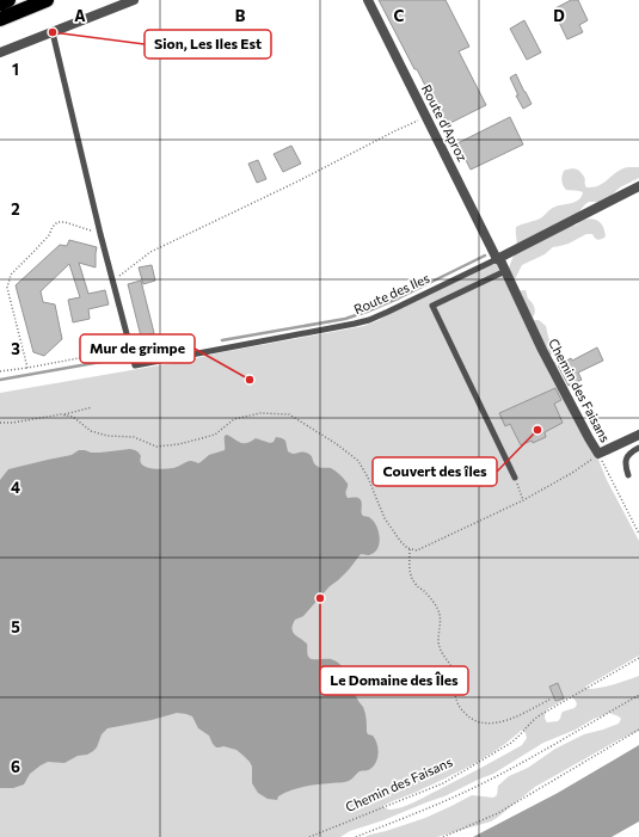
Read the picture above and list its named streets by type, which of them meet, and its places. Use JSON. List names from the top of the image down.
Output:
{
  "streets": {
    "street": ["Route d'Aproz", "Route des Iles", "Chemin des Faisans"]
  },
  "crossings": [
    ["Route d'Aproz", "Route des Iles"],
    ["Route d'Aproz", "Chemin des Faisans"],
    ["Route des Iles", "Chemin des Faisans"]
  ],
  "places": [
    "Sion, Les Iles Est",
    "Mur de grimpe",
    "Couvert des îles",
    "Le Domaine des Îles"
  ],
  "grid": {
    "columns": [
      "A",
      "B",
      "C",
      "D"
    ],
    "rows": [
      "1",
      "2",
      "3",
      "4",
      "5",
      "6"
    ]
  }
}
